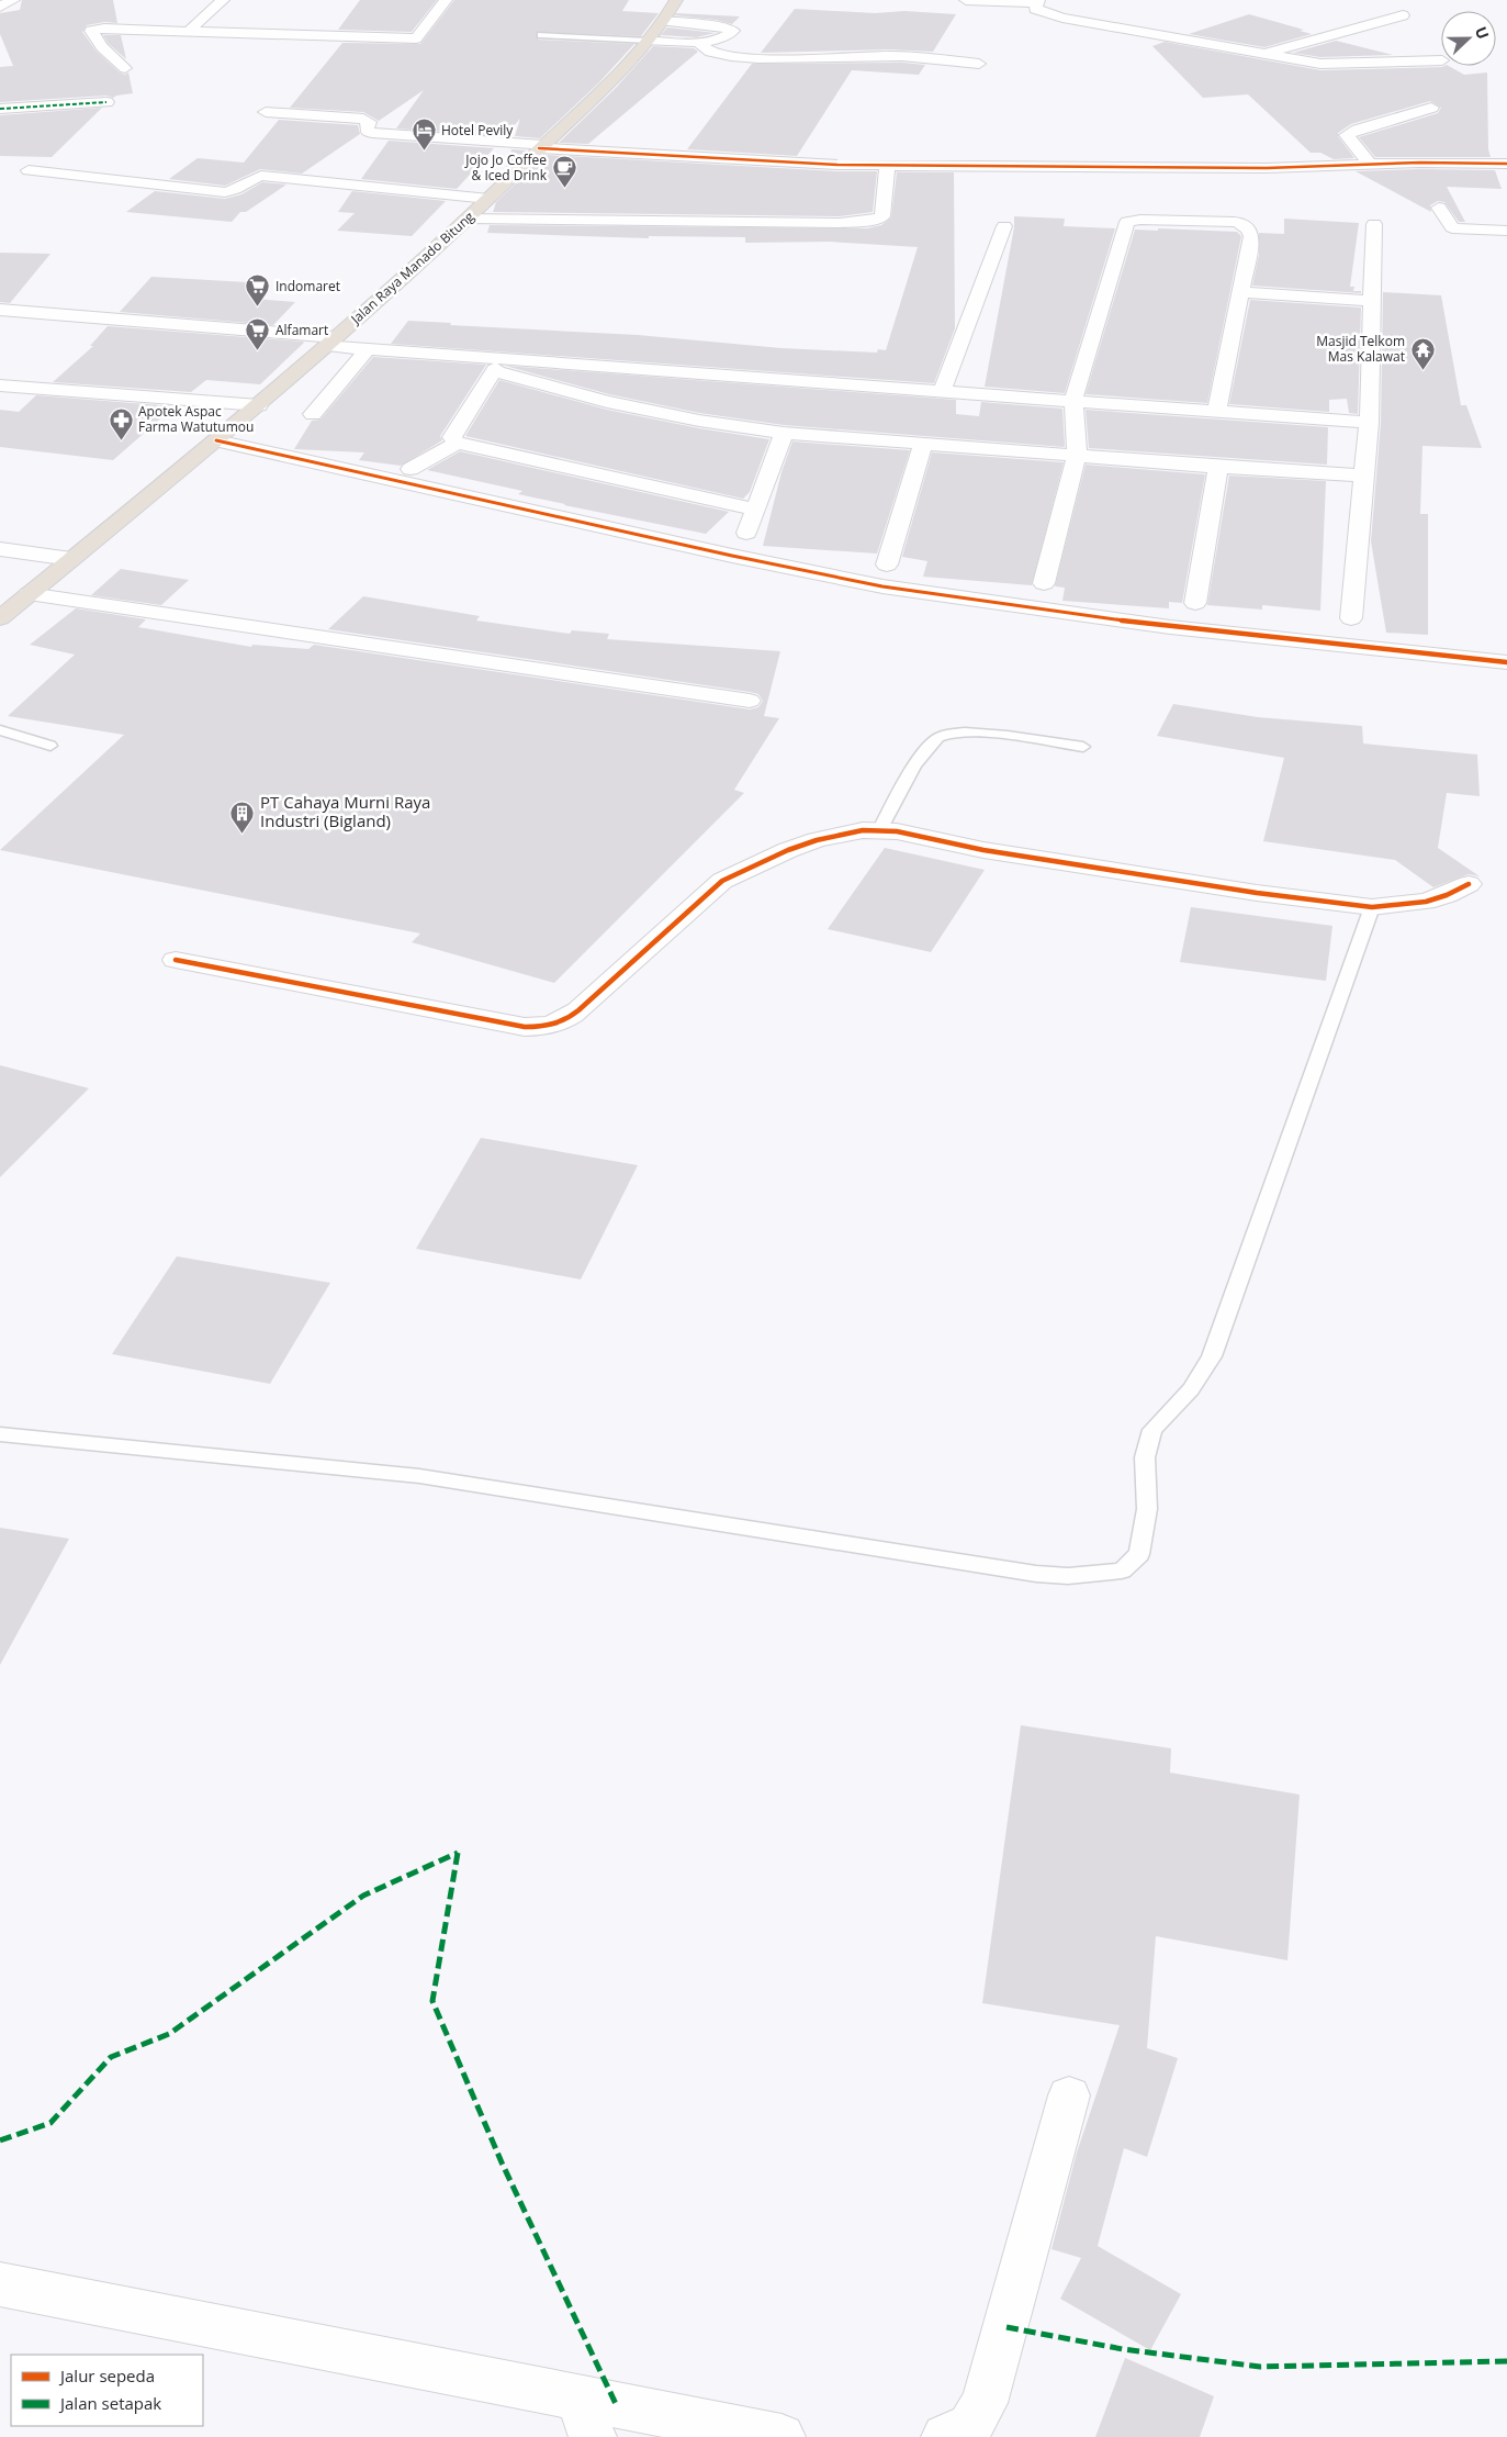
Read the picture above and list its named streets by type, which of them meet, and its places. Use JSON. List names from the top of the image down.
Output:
{
  "streets": {
    "highway": ["Jalan Raya Manado Bitung"]
  },
  "places": {
    "hotel": ["Hotel Pevily"],
    "cafe": ["Jojo Jo Coffee & Iced Drink"],
    "supermarket": ["Indomaret", "Alfamart"],
    "temple": ["Masjid Telkom Mas Kalawat"],
    "pharmacy": ["Apotek Aspac Farma Watutumou"],
    "building": ["PT Cahaya Murni Raya Industri (Bigland)"]
  },
  "legend": ["Jalur sepeda", "Jalan setapak"],
  "north": "right"
}
